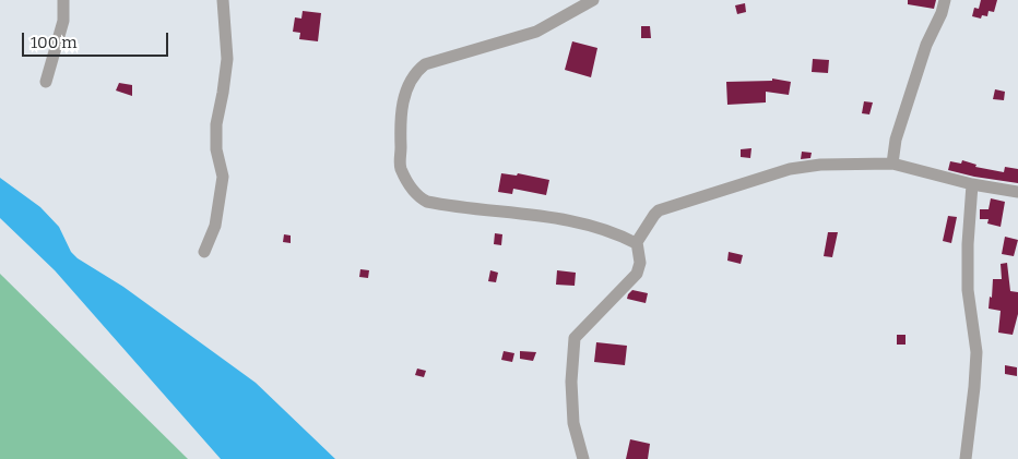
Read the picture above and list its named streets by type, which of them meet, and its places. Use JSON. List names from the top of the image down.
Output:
{
  "scale_bar": "100 m"
}
